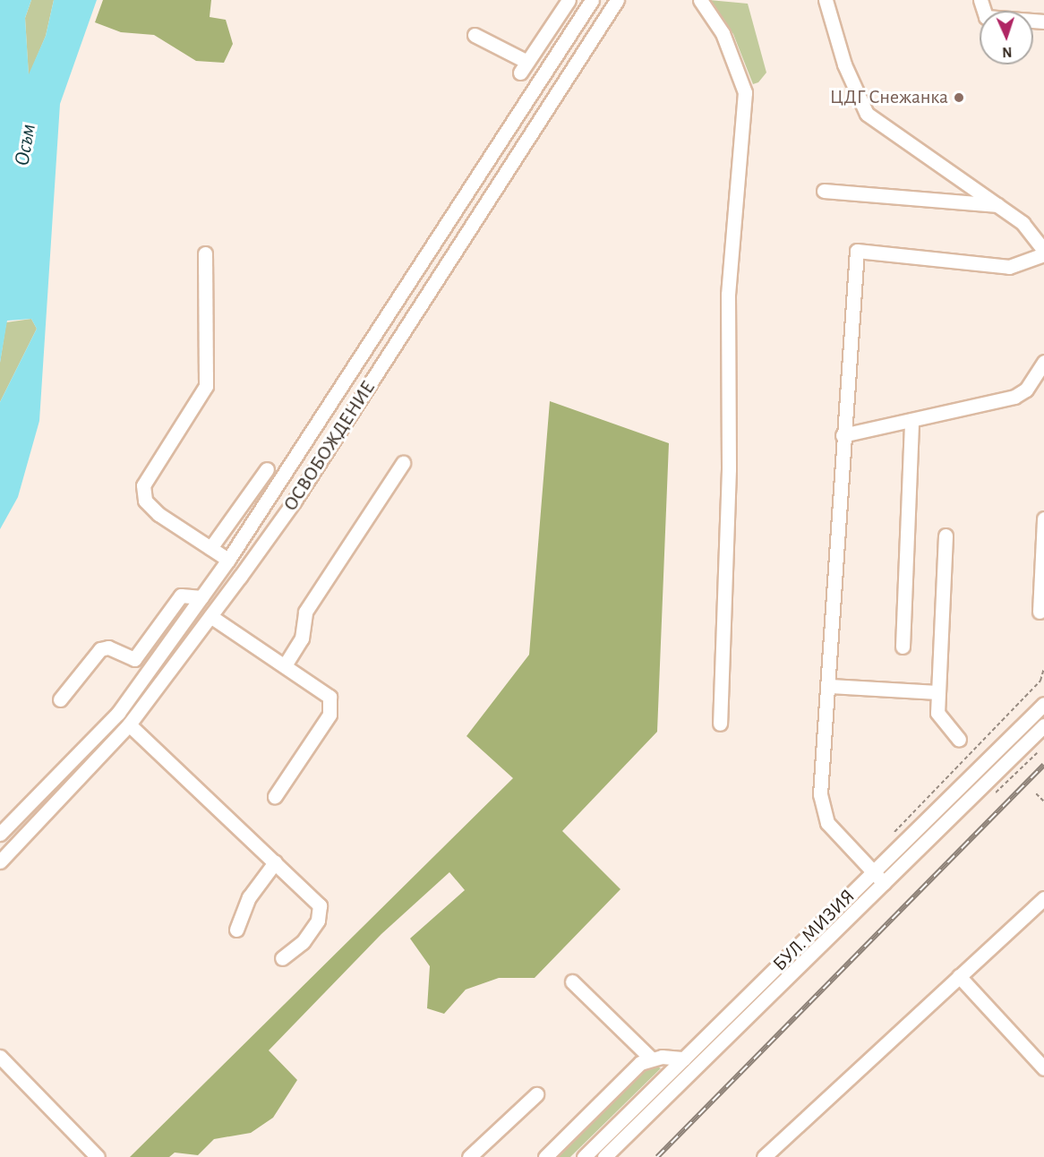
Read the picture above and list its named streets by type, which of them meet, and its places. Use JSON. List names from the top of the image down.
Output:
{
  "streets": {
    "street": ["ОСВОБОЖДЕНИЕ", "БУЛ. МИЗИЯ"]
  },
  "water": ["Осъм"],
  "places": ["ЦДГ Снежанка"],
  "north": "bottom"
}
